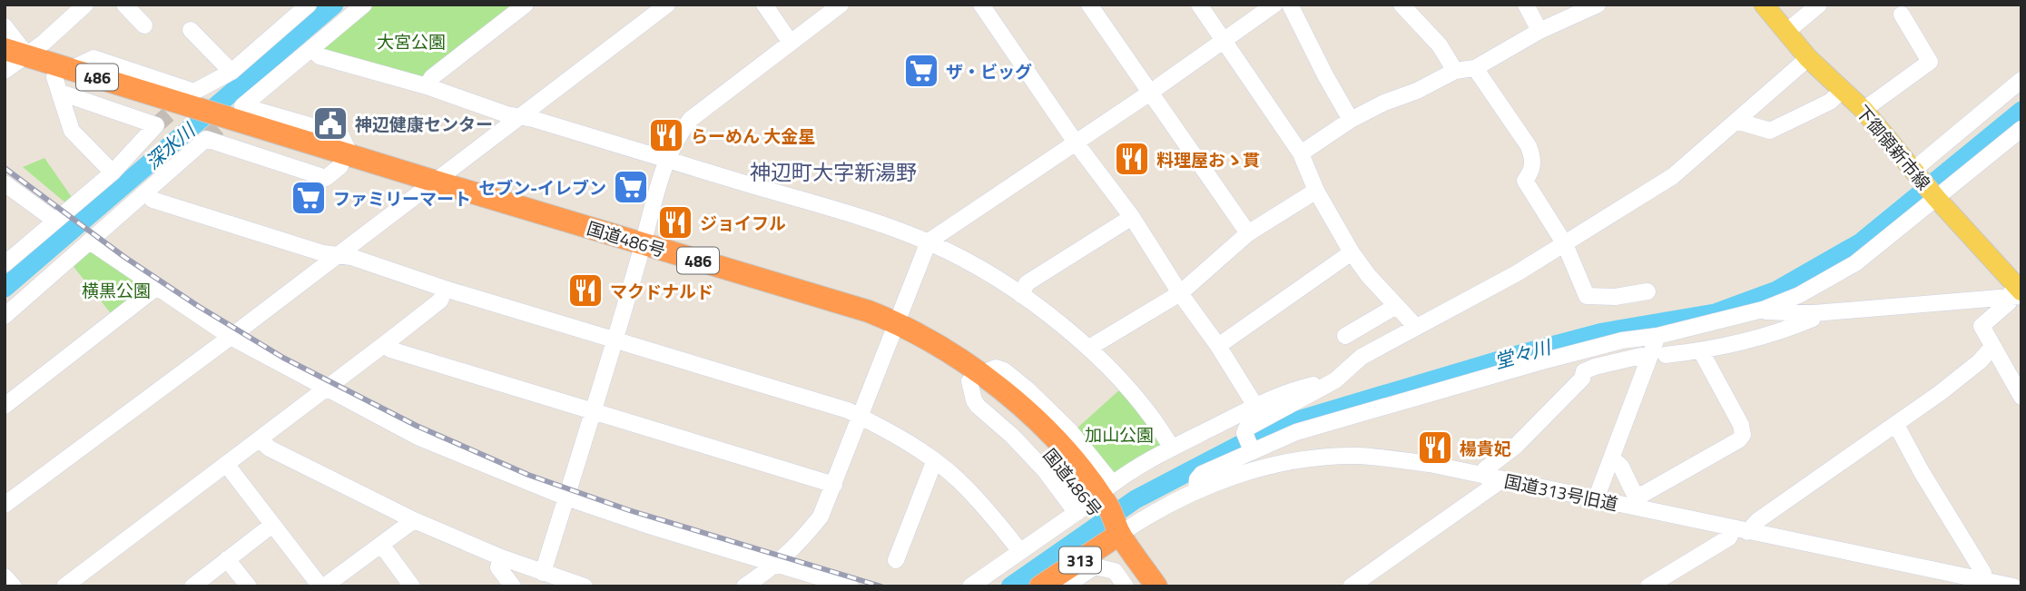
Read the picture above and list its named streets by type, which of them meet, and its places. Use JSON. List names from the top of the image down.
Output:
{
  "streets": {
    "highway": ["486", "国道486号", "313"],
    "main road": ["下御領新市線"],
    "street": ["国道313号旧道"]
  },
  "crossings": [
    ["国道486号", "国道313号旧道"],
    ["国道486号", "313"],
    ["国道313号旧道", "313"]
  ],
  "districts": ["神辺町大字新湯野"],
  "water": ["深水川", "堂々川"],
  "parks": ["大宮公園", "横黒公園", "加山公園"],
  "places": {
    "supermarket": ["ザ・ビッグ", "セブン-イレブン", "ファミリーマート"],
    "public building": ["神辺健康センター"],
    "restaurant": [
      "らーめん 大金星",
      "料理屋おゝ貫",
      "ジョイフル",
      "マクドナルド",
      "楊貴妃"
    ]
  }
}
